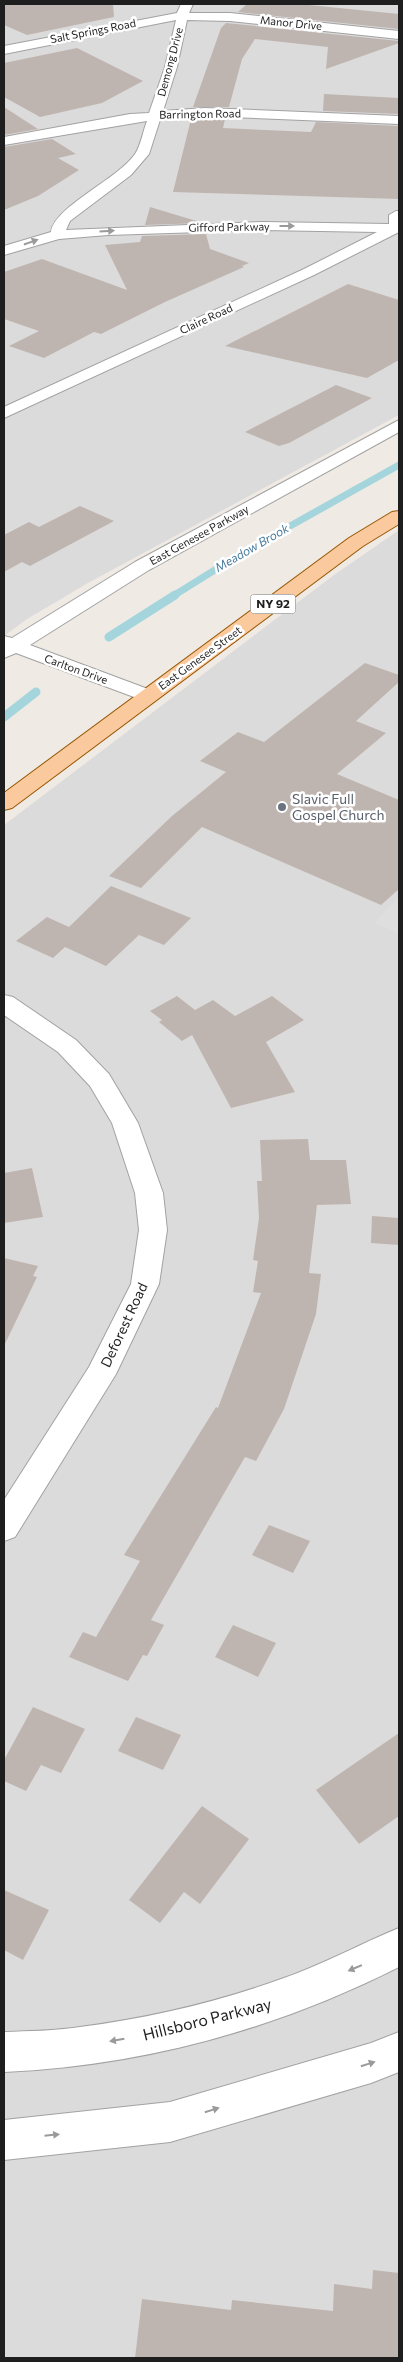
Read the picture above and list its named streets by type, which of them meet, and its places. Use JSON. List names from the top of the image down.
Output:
{
  "streets": {
    "main road": ["NY 92", "East Genesee Street"],
    "street": [
      "Manor Drive",
      "Salt Springs Road",
      "Demong Drive",
      "Barrington Road",
      "Gifford Parkway",
      "Claire Road",
      "East Genesee Parkway",
      "Carlton Drive",
      "Deforest Road",
      "Hillsboro Parkway"
    ]
  },
  "crossings": [
    ["Manor Drive", "Salt Springs Road"],
    ["Manor Drive", "Demong Drive"],
    ["Salt Springs Road", "Demong Drive"],
    ["Demong Drive", "Barrington Road"],
    ["Gifford Parkway", "Claire Road"],
    ["East Genesee Parkway", "Carlton Drive"],
    ["East Genesee Street", "Carlton Drive"]
  ],
  "water": ["Meadow Brook"],
  "places": ["Slavic Full Gospel Church"]
}
